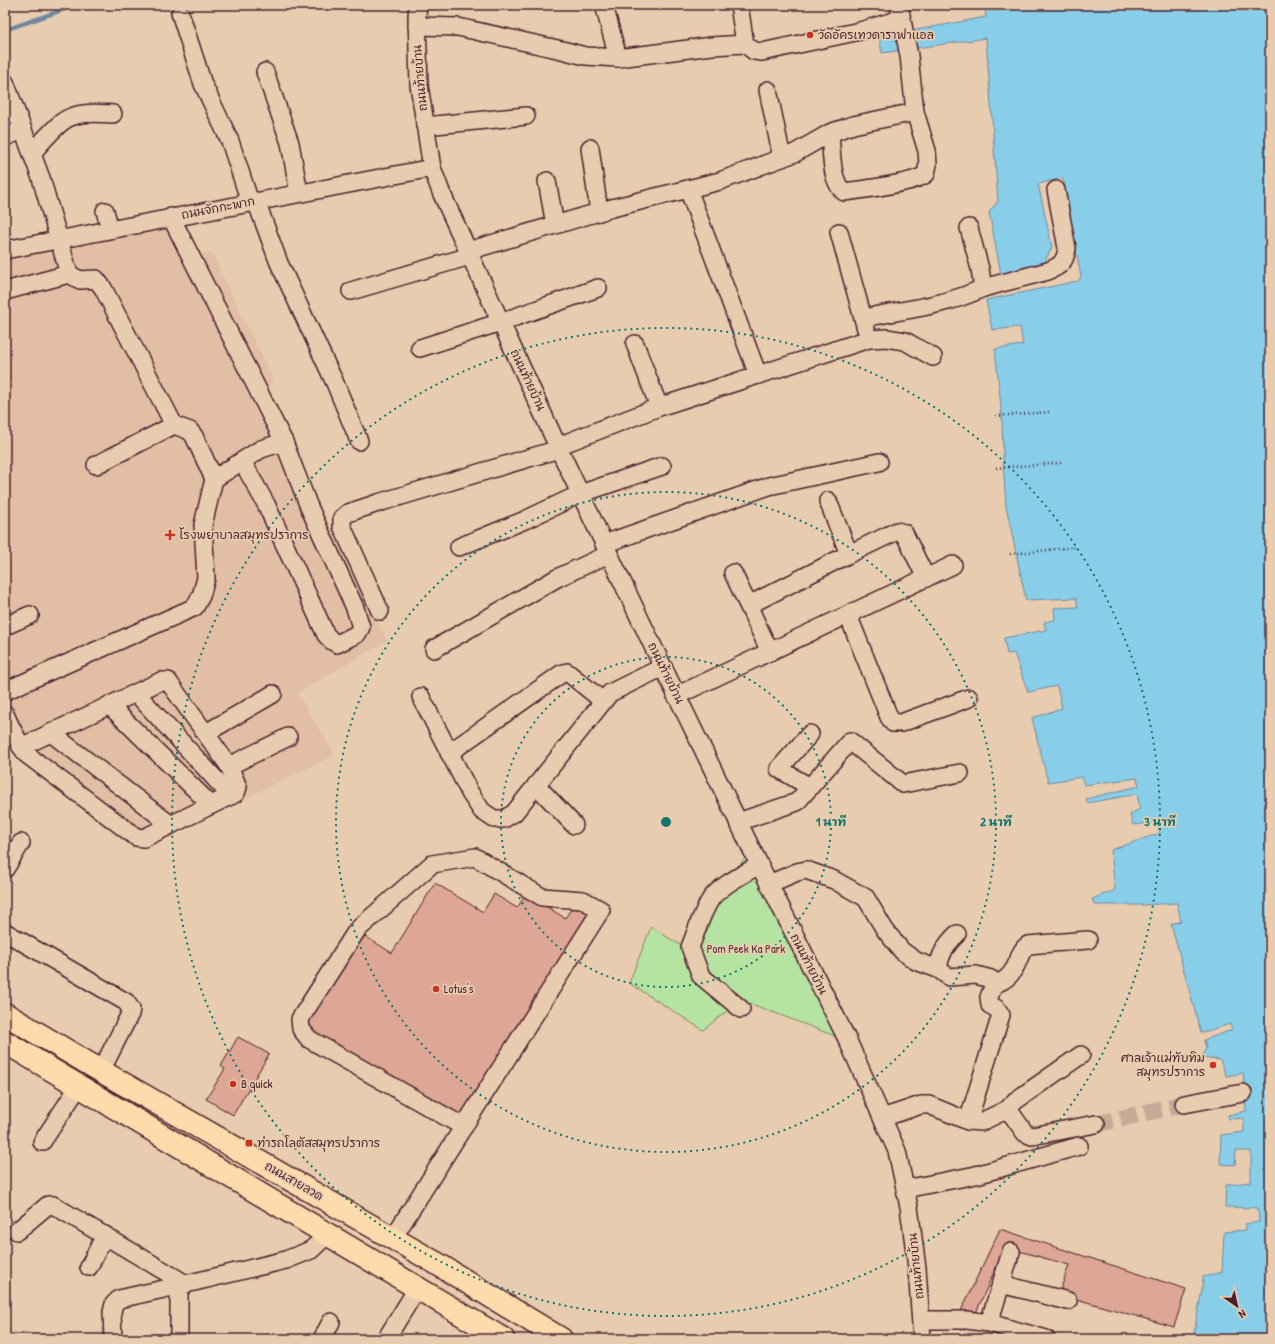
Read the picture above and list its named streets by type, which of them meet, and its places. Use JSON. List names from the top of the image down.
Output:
{
  "streets": {
    "main road": ["ถนนสายลวด"],
    "street": ["ถนนท้ายบ้าน", "ถนนจักกะพาก"]
  },
  "crossings": [
    ["ถนนท้ายบ้าน", "ถนนจักกะพาก"]
  ],
  "parks": ["Pom Peek Ka Park"],
  "places": {
    "other": [
      "วัดอัครเทวดาราฟาแอล",
      "Lotus's",
      "ศาลเจ้าแม่ทับทิม สมุทรปราการ",
      "B quick"
    ],
    "health": ["โรงพยาบาลสมุทรปราการ"],
    "transit": ["ท่ารถโลตัสสมุทรปราการ"]
  },
  "north": "bottom right",
  "rings": ["1 นาที", "2 นาที", "3 นาที"]
}
